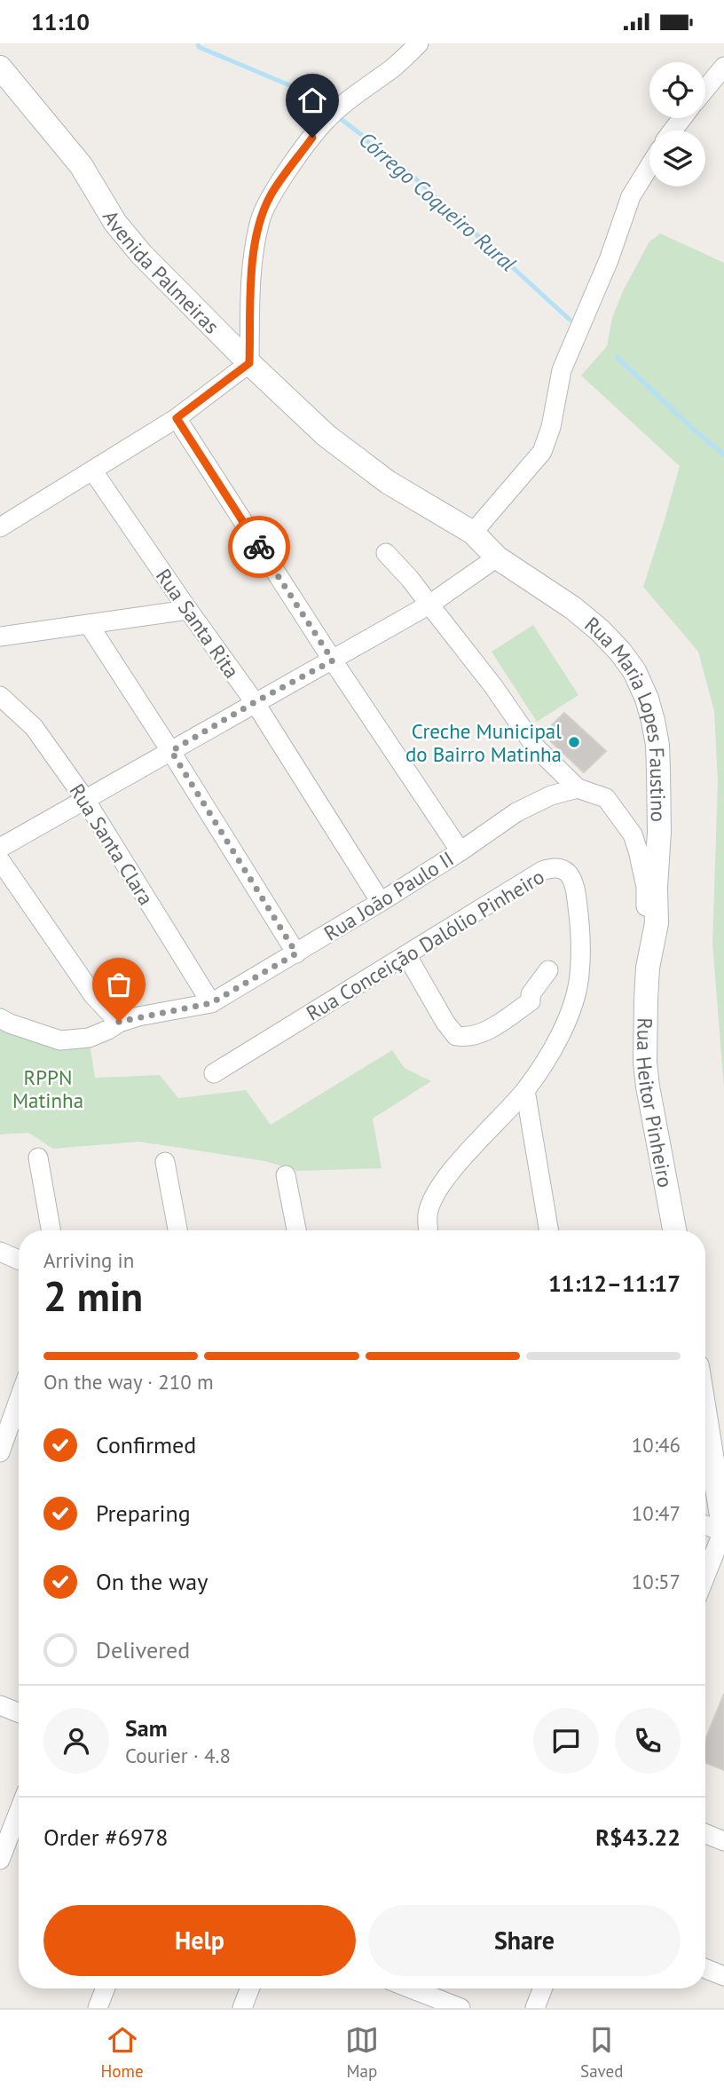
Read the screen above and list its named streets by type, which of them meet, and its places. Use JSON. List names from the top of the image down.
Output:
{
  "streets": {
    "street": [
      "Avenida Palmeiras",
      "Rua Santa Rita",
      "Rua Maria Lopes Faustino",
      "Rua Santa Clara",
      "Rua João Paulo II",
      "Rua Conceição Dalólio Pinheiro",
      "Rua Heitor Pinheiro"
    ]
  },
  "crossings": [
    ["Avenida Palmeiras", "Rua Maria Lopes Faustino"],
    ["Rua Santa Rita", "Rua João Paulo II"],
    ["Rua Maria Lopes Faustino", "Rua Heitor Pinheiro"],
    ["Rua Santa Clara", "Rua João Paulo II"]
  ],
  "water": ["Córrego Coqueiro Rural"],
  "parks": ["RPPN Matinha"],
  "places": ["Creche Municipal do Bairro Matinha"],
  "page": {
    "status": "11:10",
    "heading": ["2 min", "Arriving in", "11:12–11:17"],
    "panel": [
      "Sam",
      "Courier · 4.8",
      "Order #6978",
      "R$43.22"
    ],
    "bar": "On the way · 210 m",
    "list": [
      ["Confirmed", "10:46"],
      ["Preparing", "10:47"],
      ["On the way", "10:57"],
      "Delivered"
    ],
    "buttons": ["Help", "Share"],
    "tabs": ["Home", "Map", "Saved"]
  }
}
